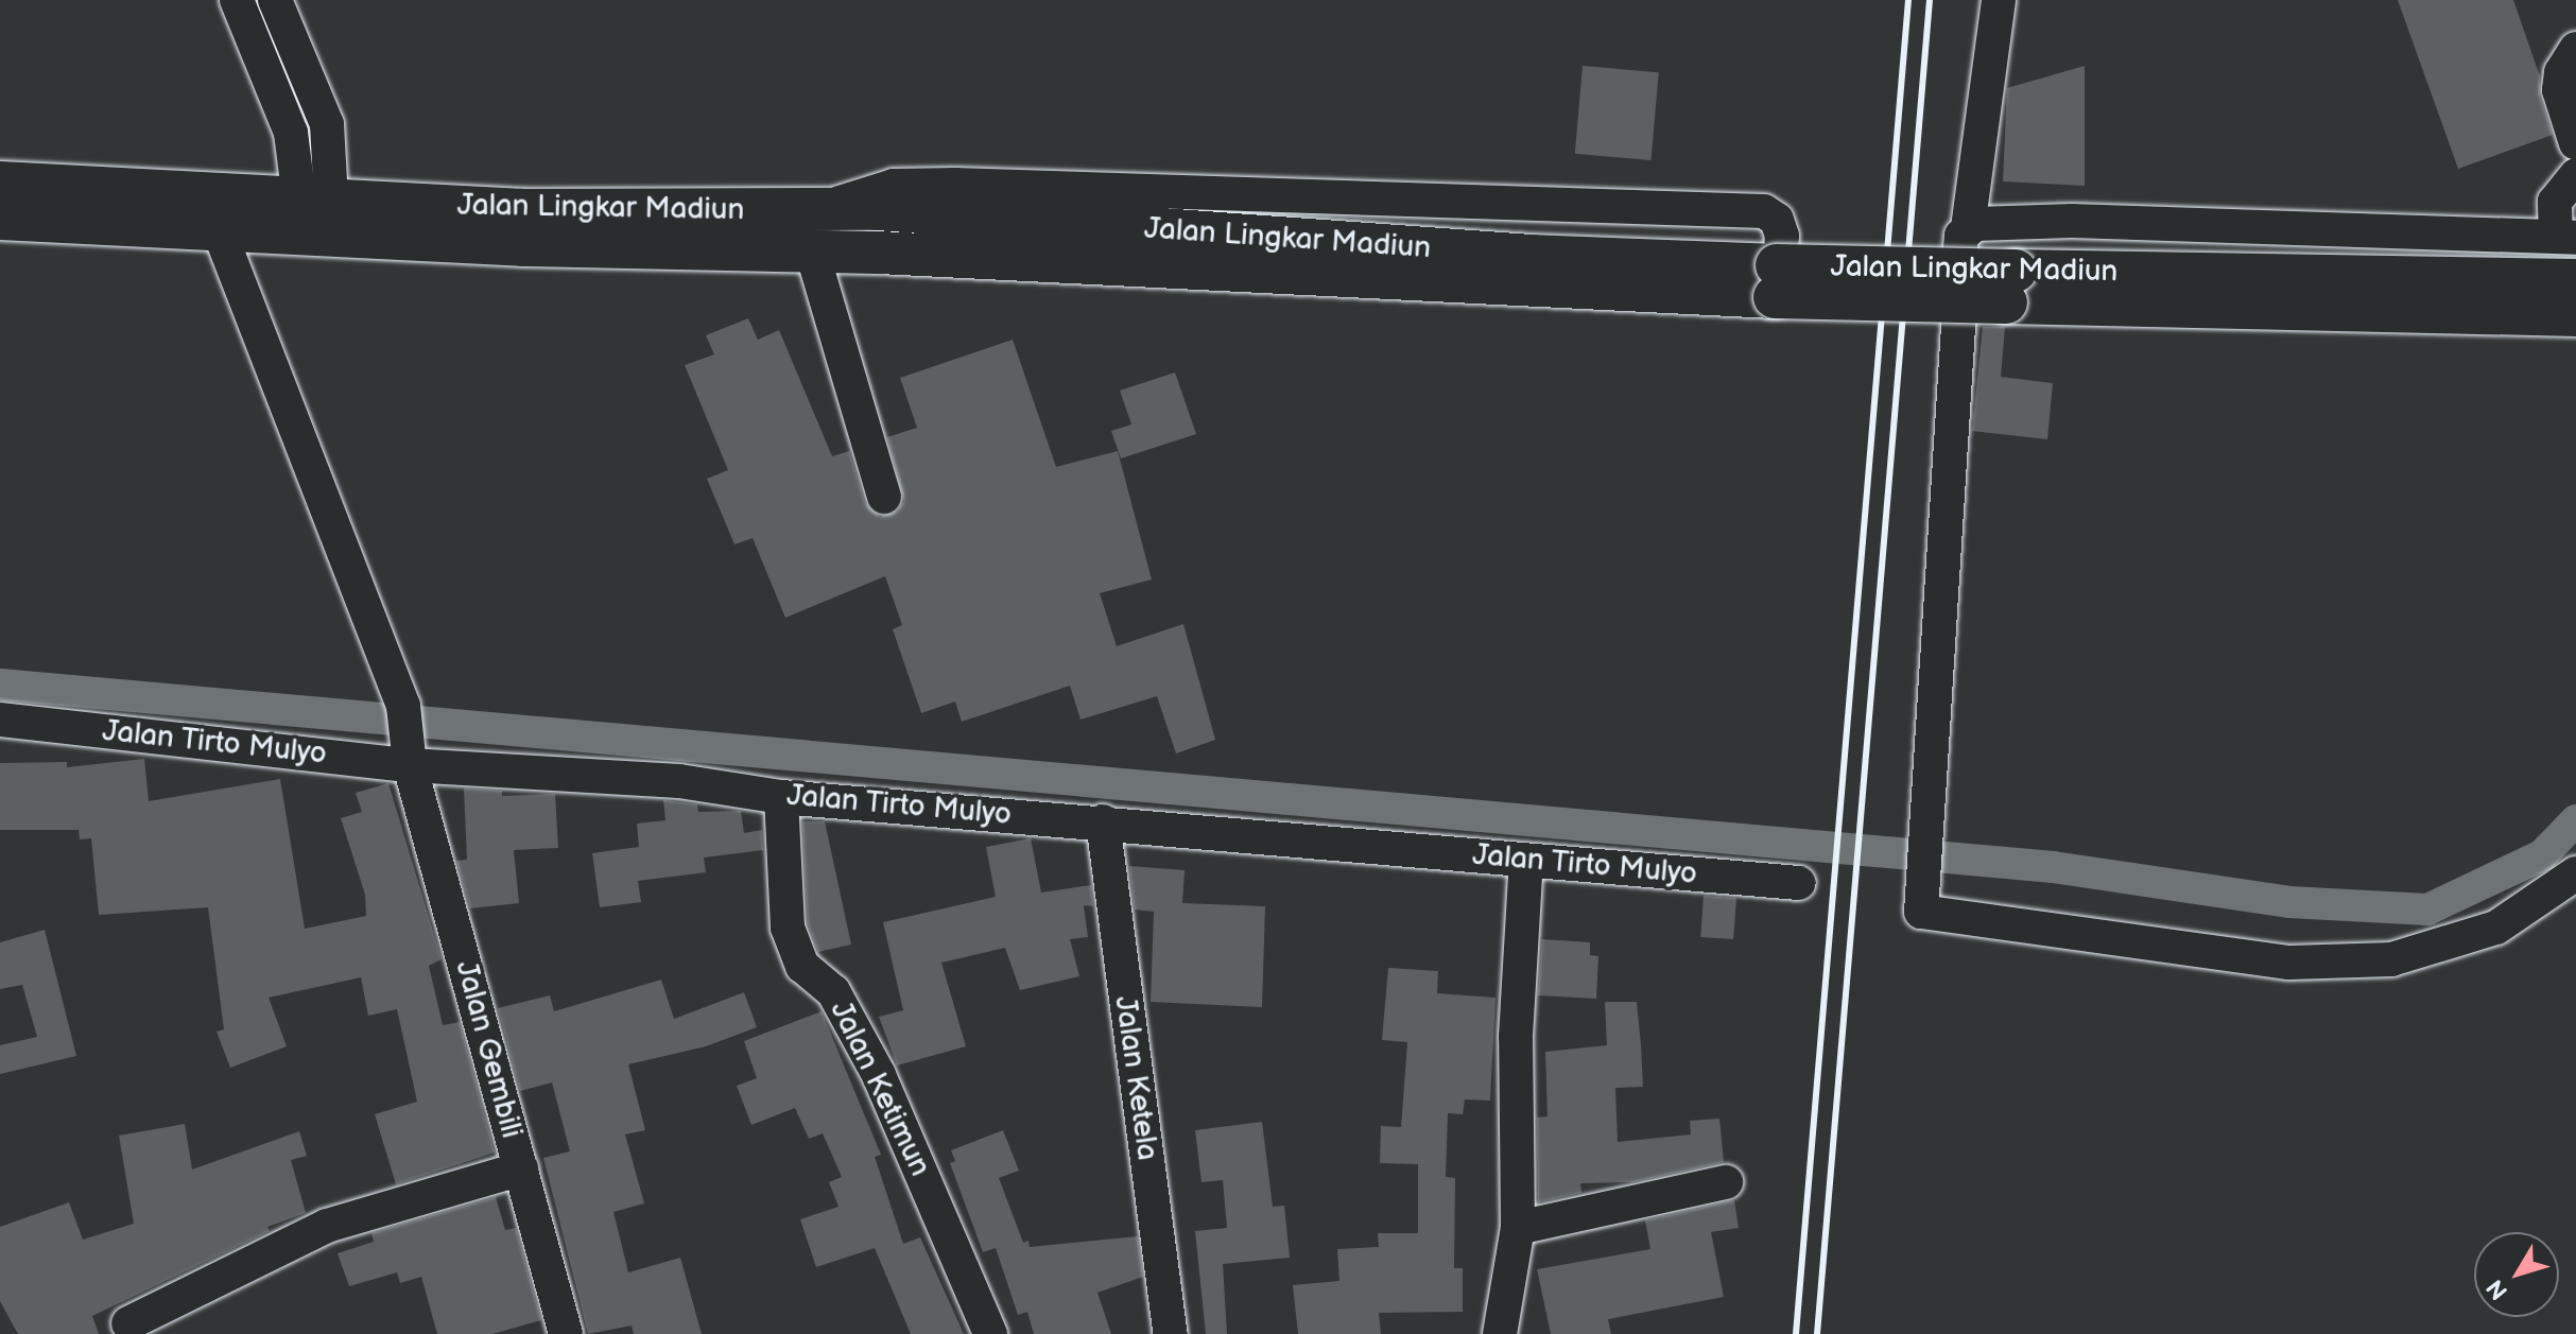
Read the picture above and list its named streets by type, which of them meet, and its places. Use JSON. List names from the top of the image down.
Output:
{
  "streets": {
    "main road": ["Jalan Lingkar Madiun"],
    "street": [
      "Jalan Tirto Mulyo",
      "Jalan Gembili",
      "Jalan Ketela",
      "Jalan Ketimun"
    ]
  },
  "crossings": [
    ["Jalan Lingkar Madiun", "Jalan Gembili"],
    ["Jalan Tirto Mulyo", "Jalan Gembili"],
    ["Jalan Tirto Mulyo", "Jalan Ketela"],
    ["Jalan Tirto Mulyo", "Jalan Ketimun"]
  ],
  "north": "bottom left"
}
